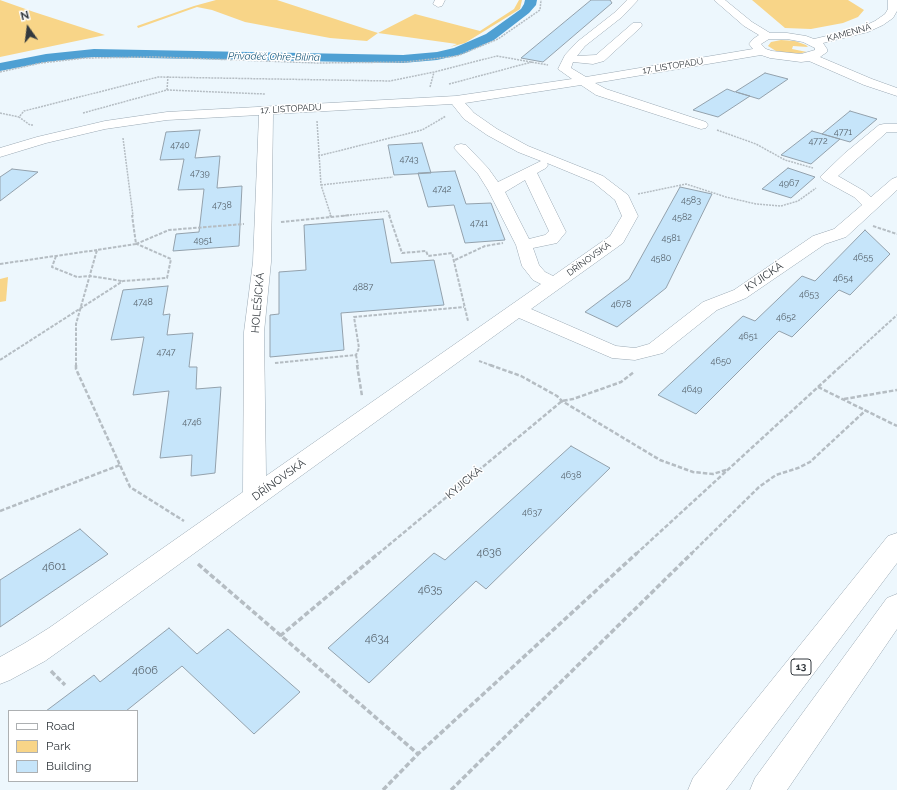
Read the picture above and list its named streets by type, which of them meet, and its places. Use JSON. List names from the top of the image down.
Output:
{
  "streets": {
    "highway": ["13"],
    "street": [
      "KAMENNÁ",
      "17. LISTOPADU",
      "DŘÍNOVSKÁ",
      "KYJICKÁ",
      "HOLEŠICKÁ"
    ]
  },
  "crossings": [
    ["17. LISTOPADU", "DŘÍNOVSKÁ"],
    ["17. LISTOPADU", "HOLEŠICKÁ"],
    ["DŘÍNOVSKÁ", "KYJICKÁ"],
    ["DŘÍNOVSKÁ", "HOLEŠICKÁ"]
  ],
  "water": ["Přivaděč Ohře-Bílina"],
  "house_numbers": [
    "4771",
    "4772",
    "4740",
    "4743",
    "4739",
    "4967",
    "4742",
    "4583",
    "4738",
    "4582",
    "4741",
    "4581",
    "4951",
    "4655",
    "4580",
    "4654",
    "4887",
    "4653",
    "4748",
    "4678",
    "4652",
    "4651",
    "4747",
    "4650",
    "4649",
    "4746",
    "4638",
    "4637",
    "4636",
    "4601",
    "4635",
    "4634",
    "4606"
  ],
  "legend": ["Road", "Park", "Building"],
  "north": "top"
}
